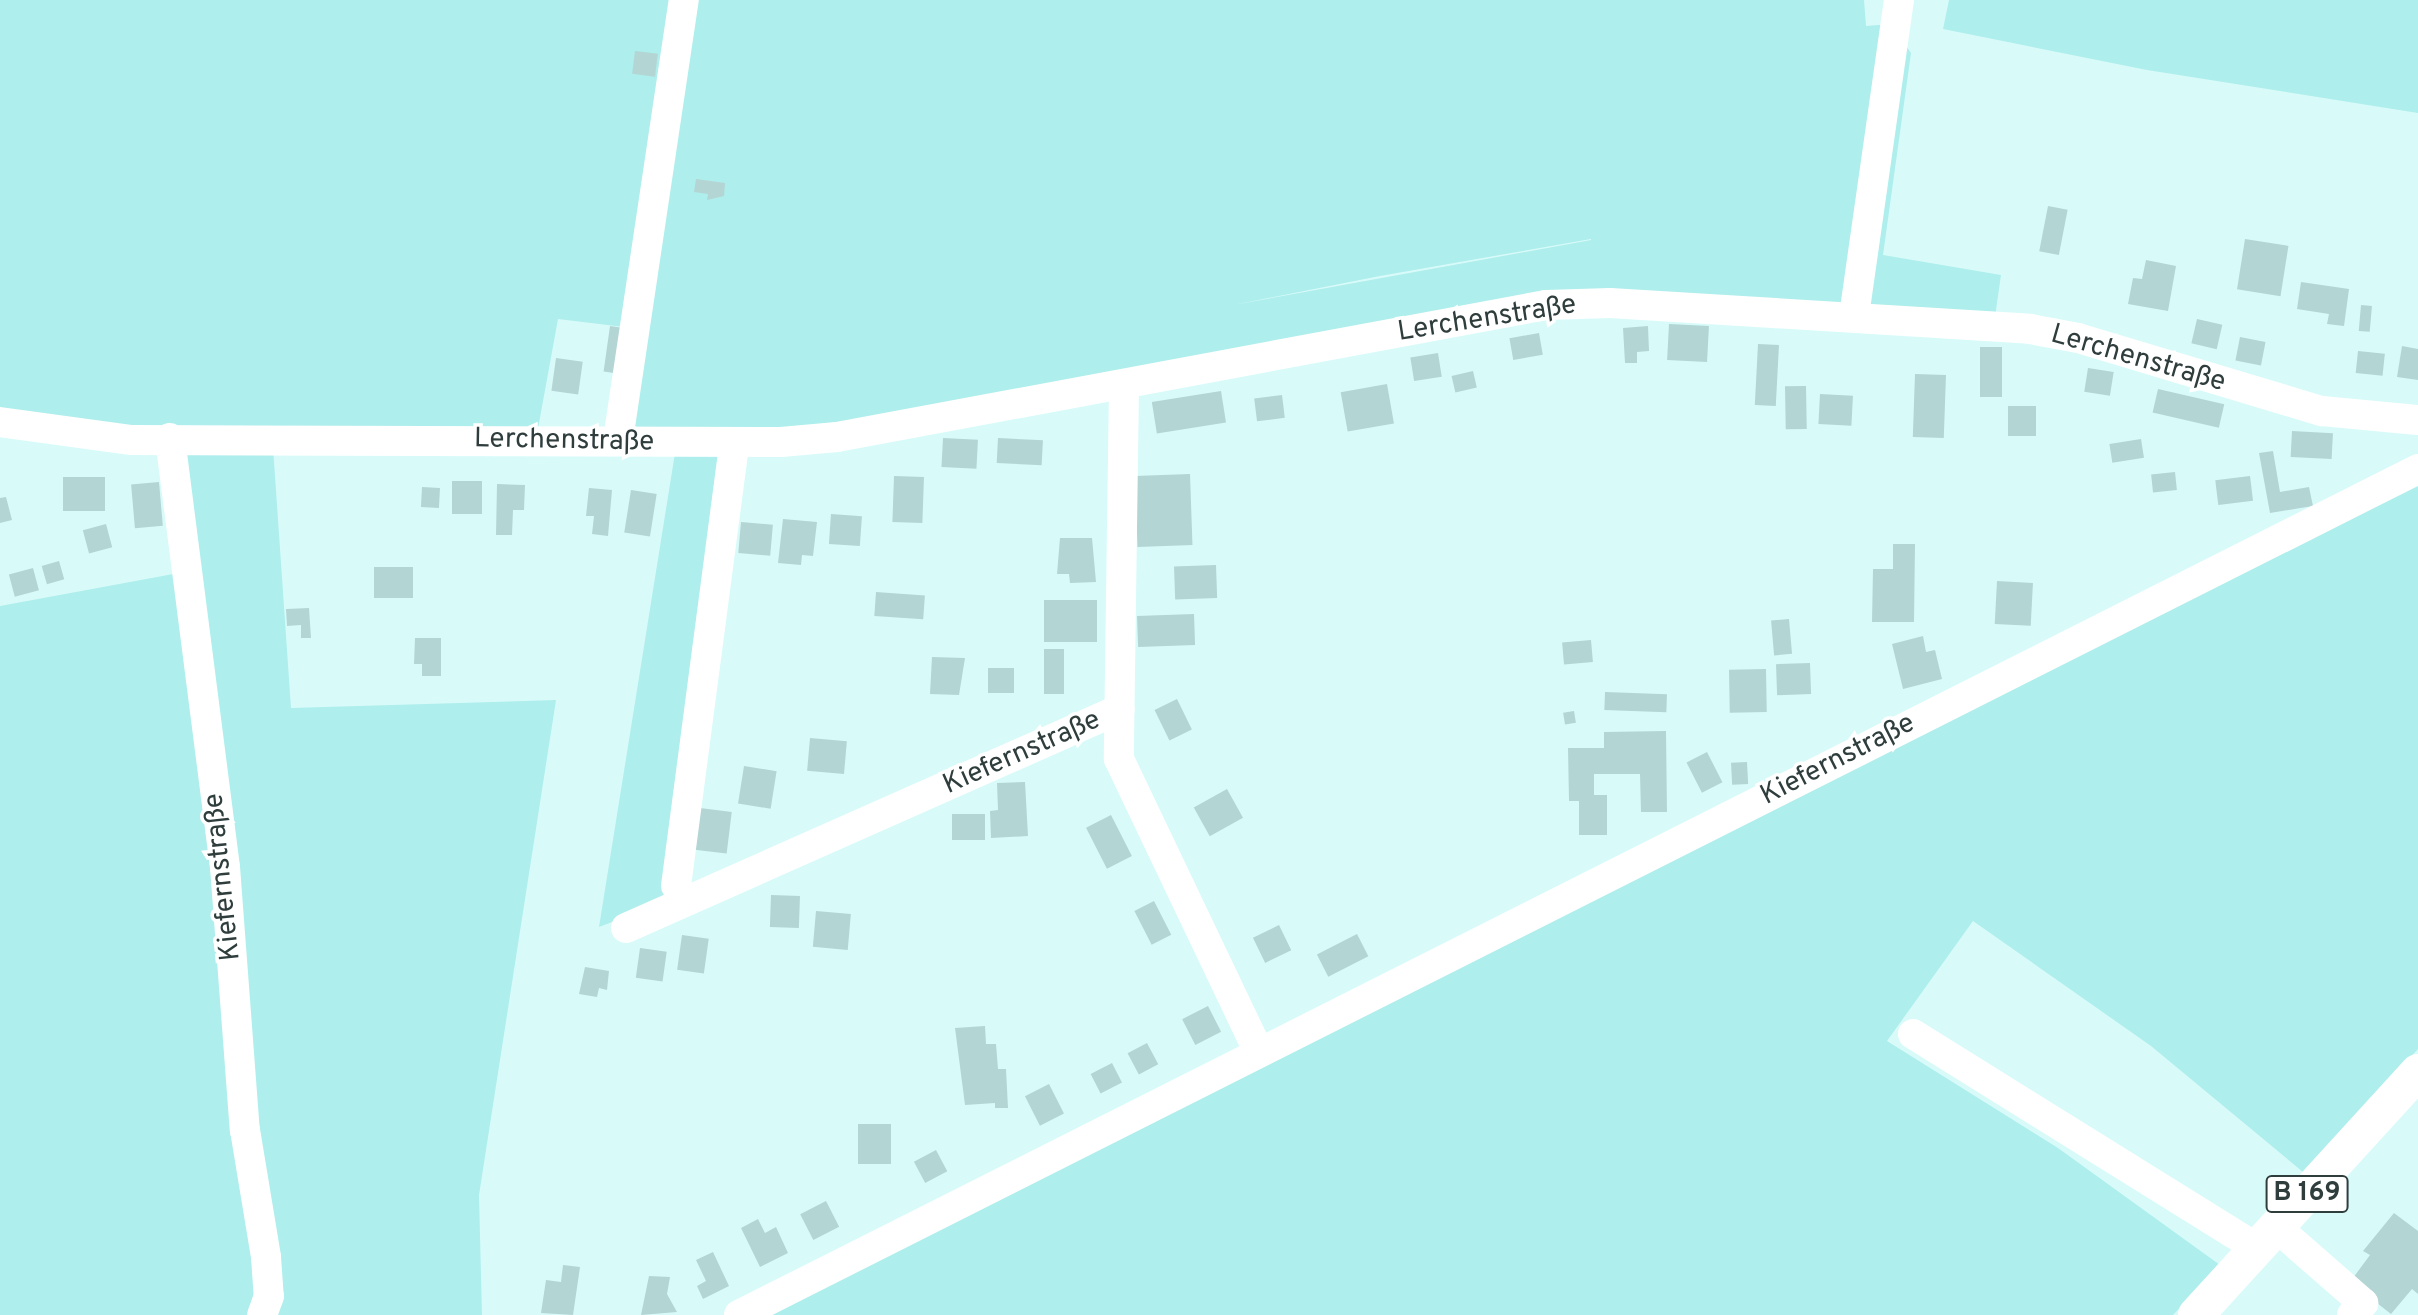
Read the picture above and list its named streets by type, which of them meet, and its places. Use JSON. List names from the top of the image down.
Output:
{
  "streets": {
    "main road": ["B 169"],
    "street": ["Lerchenstraße", "Kiefernstraße"]
  },
  "crossings": [
    ["Lerchenstraße", "Kiefernstraße"]
  ]
}
